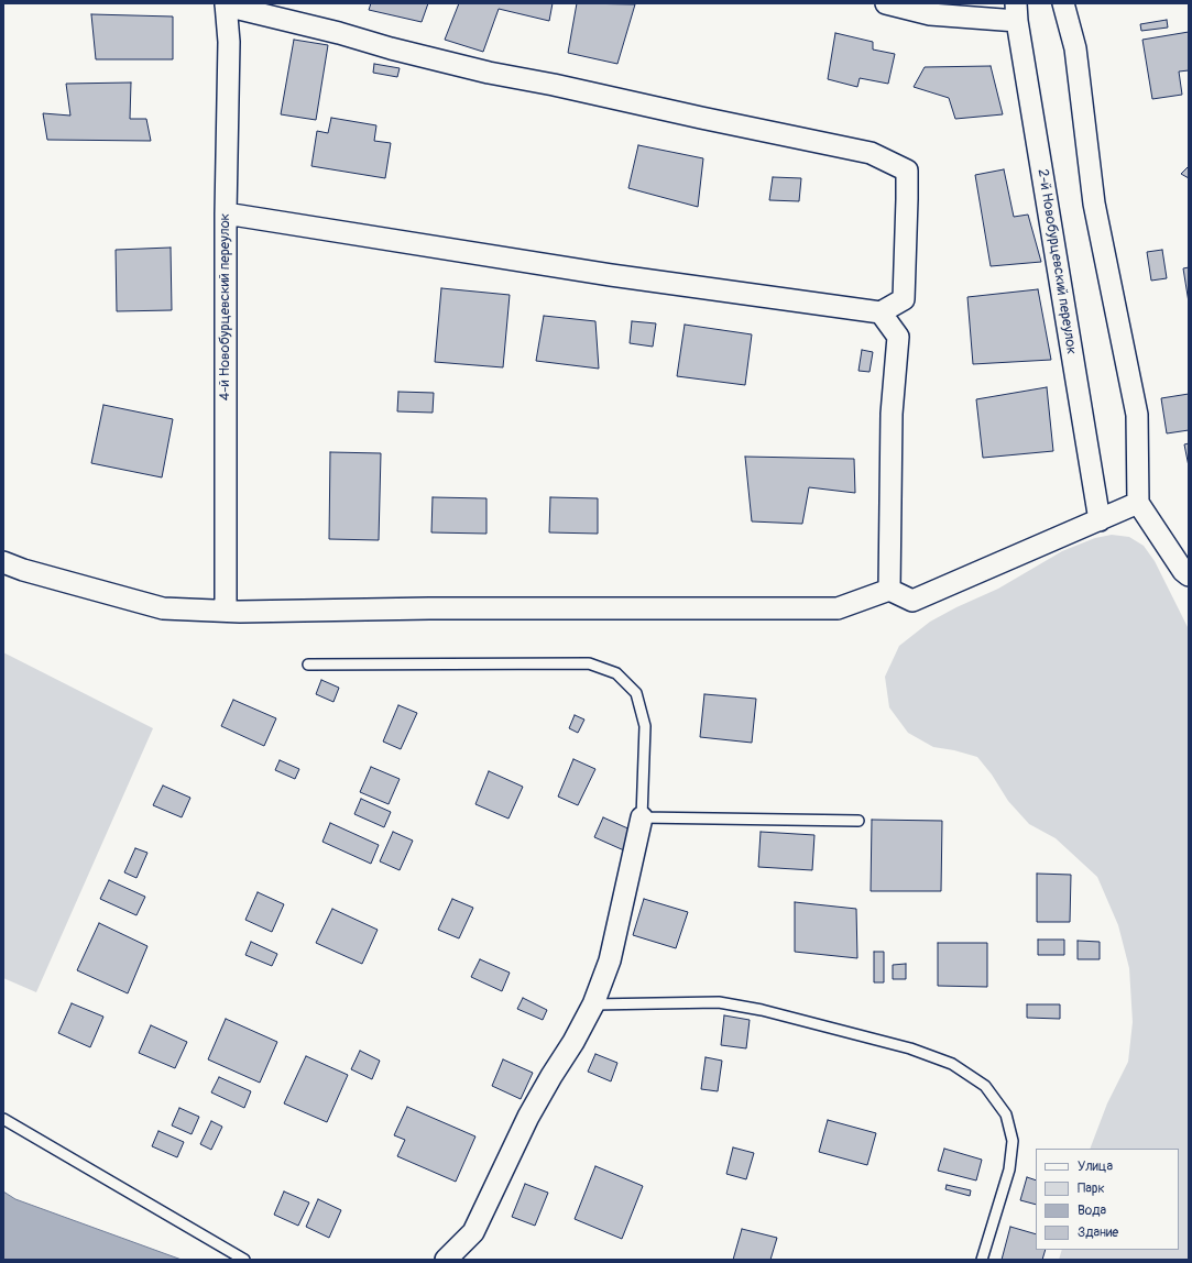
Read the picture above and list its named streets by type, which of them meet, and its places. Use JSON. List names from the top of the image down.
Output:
{
  "streets": {
    "street": ["2-й Новобурцевский переулок", "4-й Новобурцевский переулок"]
  },
  "legend": [
    "Улица",
    "Парк",
    "Вода",
    "Здание"
  ]
}
